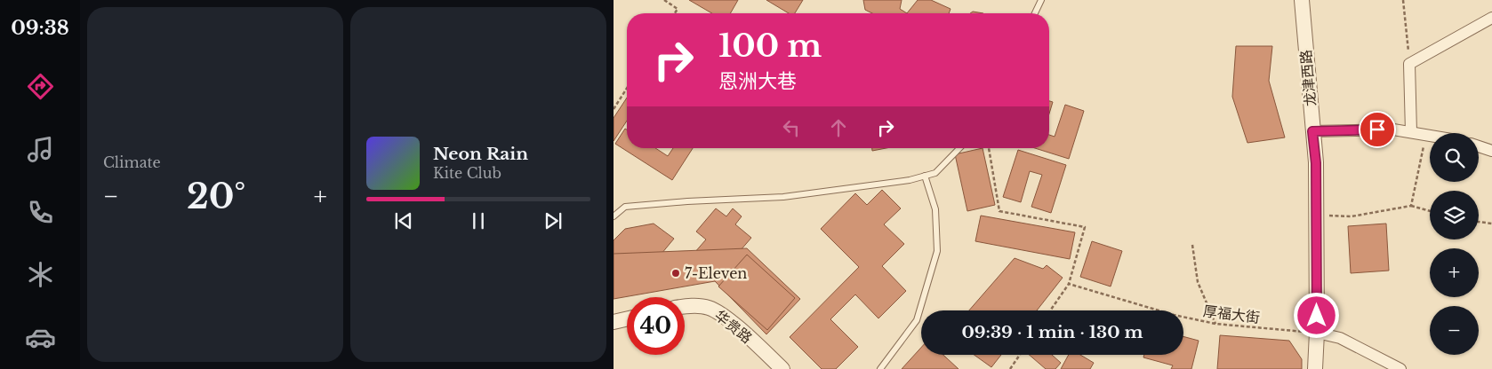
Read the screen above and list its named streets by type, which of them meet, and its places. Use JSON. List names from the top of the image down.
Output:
{
  "streets": {
    "street": ["龙津西路", "华贵路"],
    "path": ["厚福大街"]
  },
  "crossings": [
    ["龙津西路", "厚福大街"]
  ],
  "places": ["7-Eleven"],
  "page": {
    "tabs": "09:38",
    "tile": "Climate",
    "turn": ["100 m", "恩洲大巷"],
    "map_buttons": ["+", "−"],
    "song": ["Neon Rain", "Kite Club"],
    "heat": ["−", "20°", "+"],
    "limit": "40",
    "trip": "09:39 · 1 min · 130 m"
  }
}
